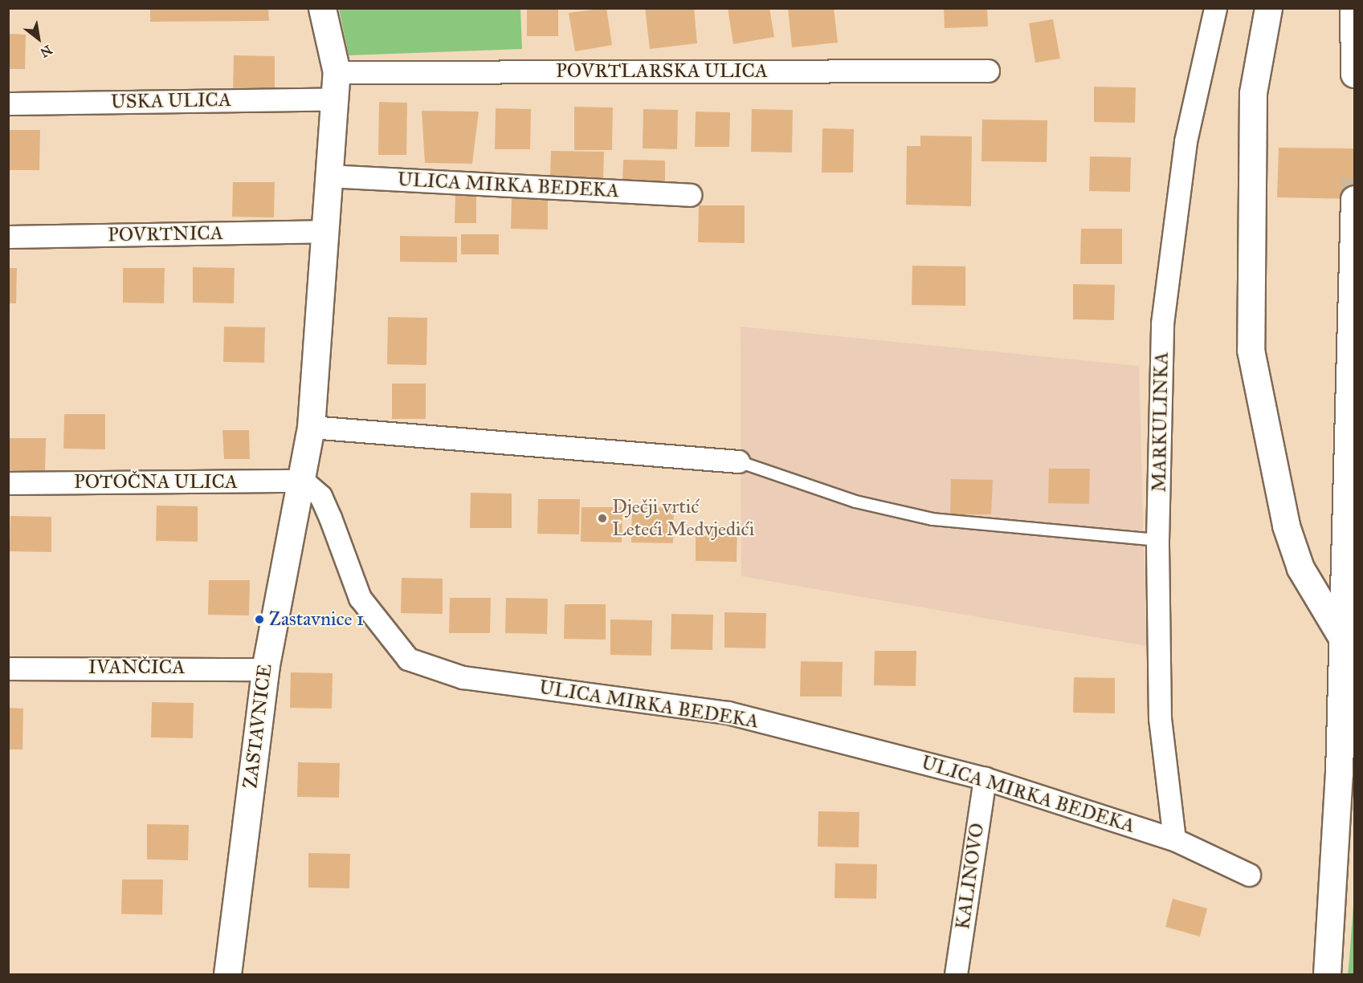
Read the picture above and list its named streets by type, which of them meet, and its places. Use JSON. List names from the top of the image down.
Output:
{
  "streets": {
    "main road": ["ZASTAVNICE"],
    "street": [
      "POVRTLARSKA ULICA",
      "USKA ULICA",
      "ULICA MIRKA BEDEKA",
      "POVRTNICA",
      "MARKULINKA",
      "POTOČNA ULICA",
      "IVANČICA",
      "KALINOVO"
    ]
  },
  "crossings": [
    ["ULICA MIRKA BEDEKA", "MARKULINKA"],
    ["ULICA MIRKA BEDEKA", "POTOČNA ULICA"],
    ["ULICA MIRKA BEDEKA", "ZASTAVNICE"],
    ["ULICA MIRKA BEDEKA", "KALINOVO"],
    ["POTOČNA ULICA", "ZASTAVNICE"],
    ["IVANČICA", "ZASTAVNICE"]
  ],
  "places": ["Dječji vrtić Leteći Medvjedići", "Zastavnice 1"],
  "north": "bottom right"
}
